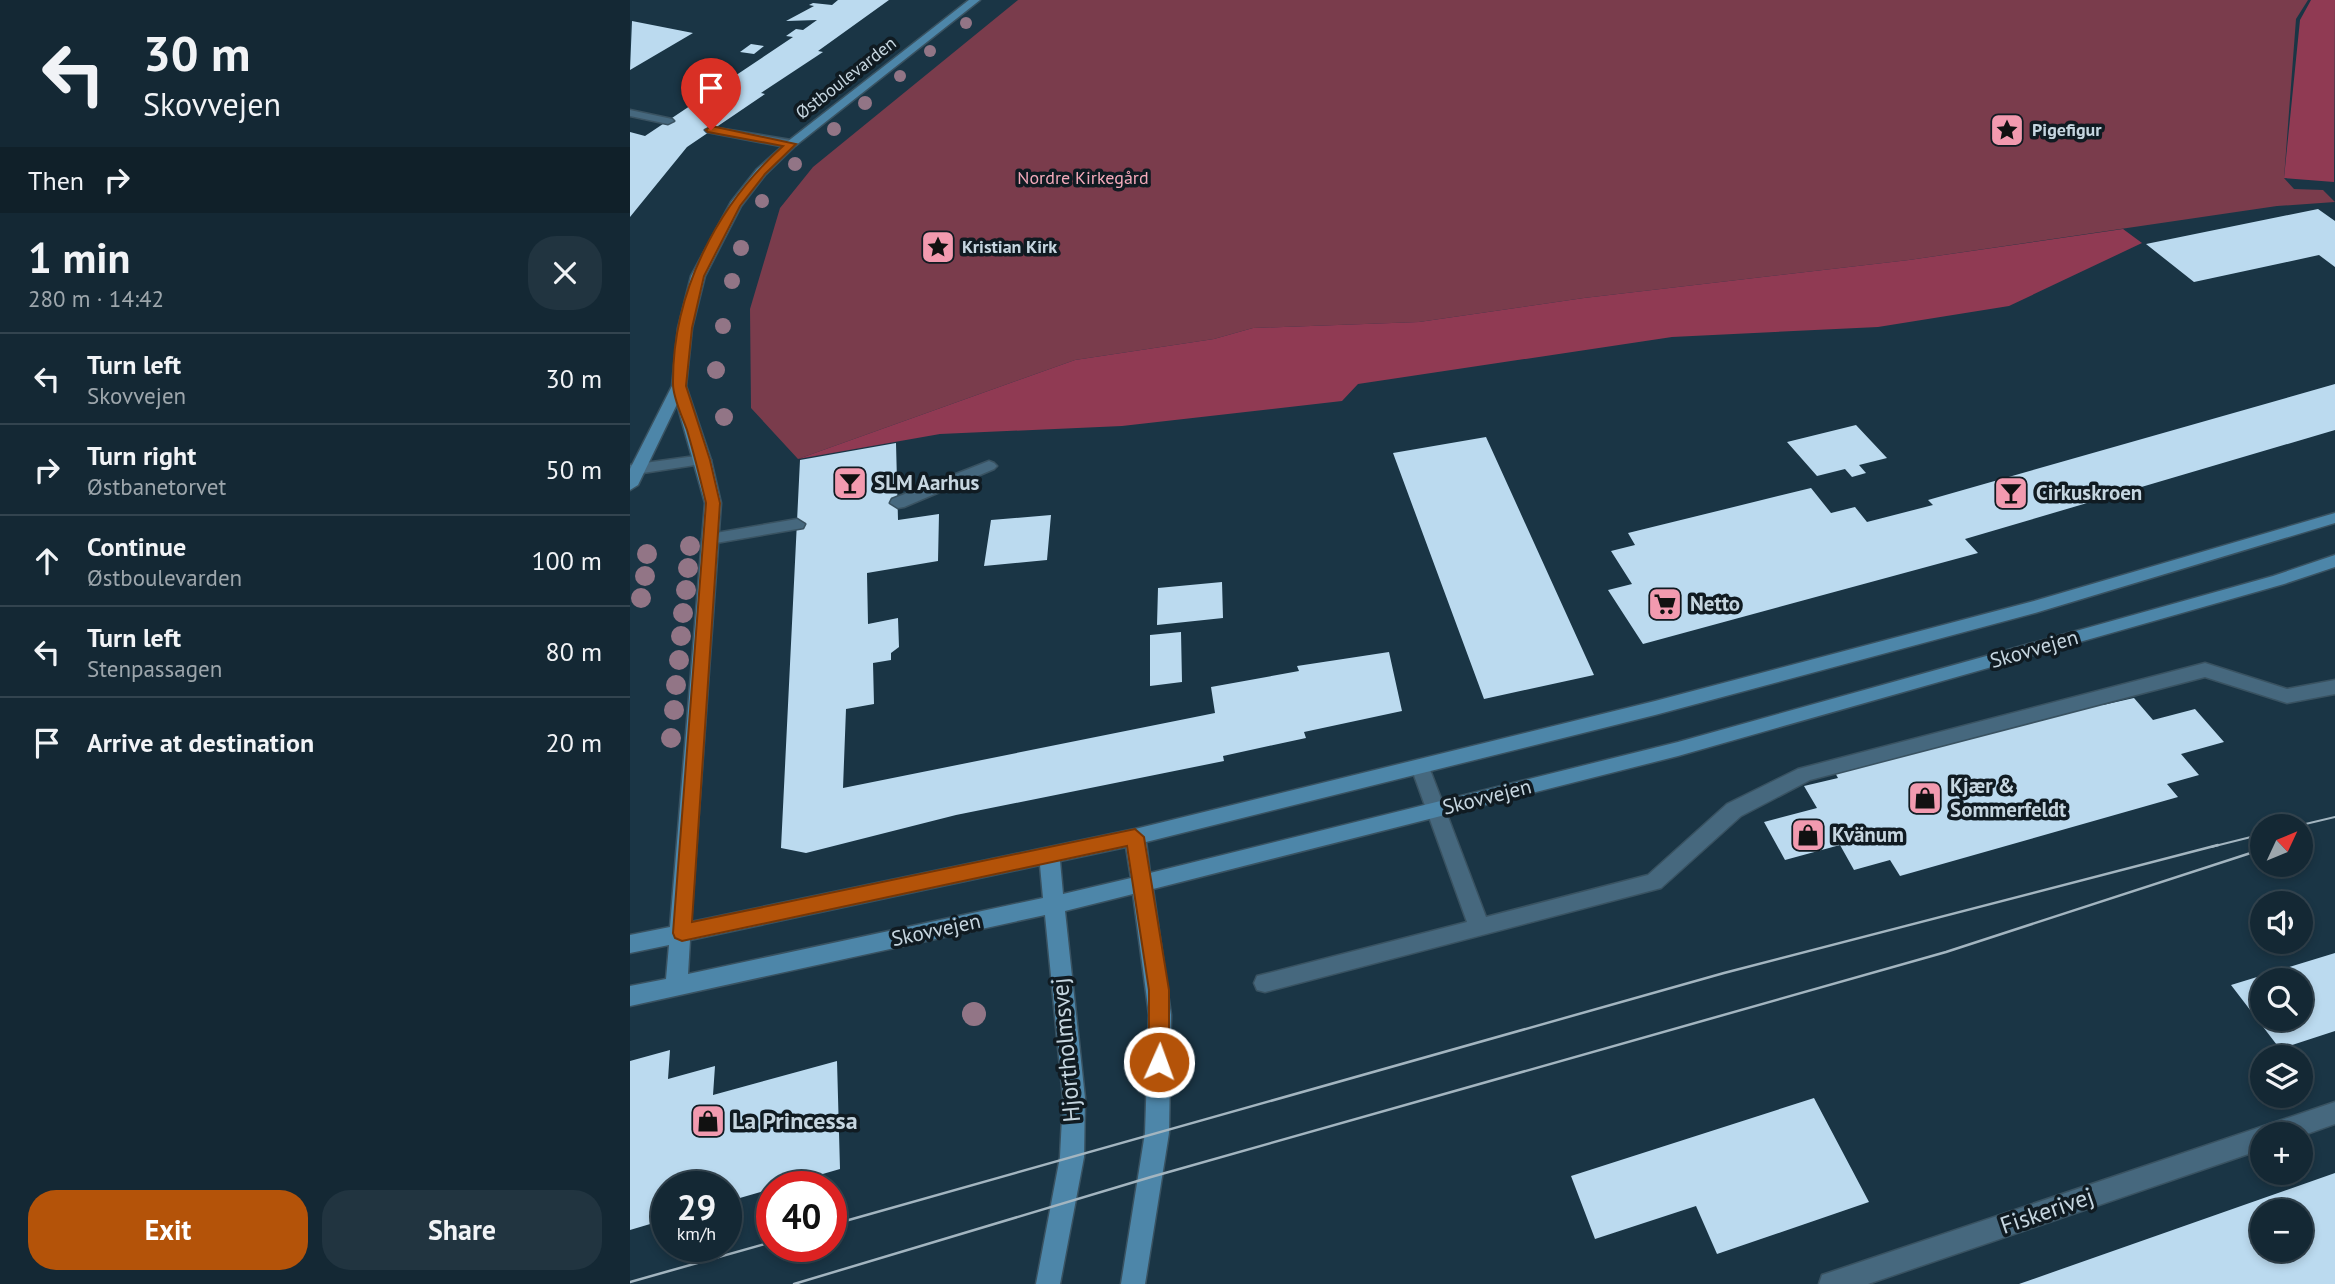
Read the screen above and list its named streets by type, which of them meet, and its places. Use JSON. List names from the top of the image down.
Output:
{
  "streets": {
    "street": [
      "Østboulevarden",
      "Skovvejen",
      "Hjortholmsvej",
      "Fiskerivej"
    ]
  },
  "crossings": [
    ["Skovvejen", "Hjortholmsvej"]
  ],
  "parks": ["Nordre Kirkegård"],
  "places": {
    "place": ["Pigefigur", "Kristian Kirk"],
    "bar": ["SLM Aarhus", "Cirkuskroen"],
    "supermarket": ["Netto"],
    "shop": ["Kjær & Sommerfeldt", "Kvänum", "La Princessa"]
  },
  "north": "top right",
  "page": {
    "turn": ["30 m", "Skovvejen"],
    "then": "Then",
    "heading": ["1 min", "280 m · 14:42"],
    "list": [
      {
        "name": "Turn left",
        "note": "Skovvejen",
        "value": "30 m"
      },
      {
        "name": "Turn right",
        "note": "Østbanetorvet",
        "value": "50 m"
      },
      {
        "name": "Continue",
        "note": "Østboulevarden",
        "value": "100 m"
      },
      {
        "name": "Turn left",
        "note": "Stenpassagen",
        "value": "80 m"
      },
      {
        "name": "Arrive at destination",
        "value": "20 m"
      }
    ],
    "map_buttons": ["+", "−"],
    "speed": "29 km/h",
    "limit": "40",
    "buttons": ["Exit", "Share"]
  }
}
